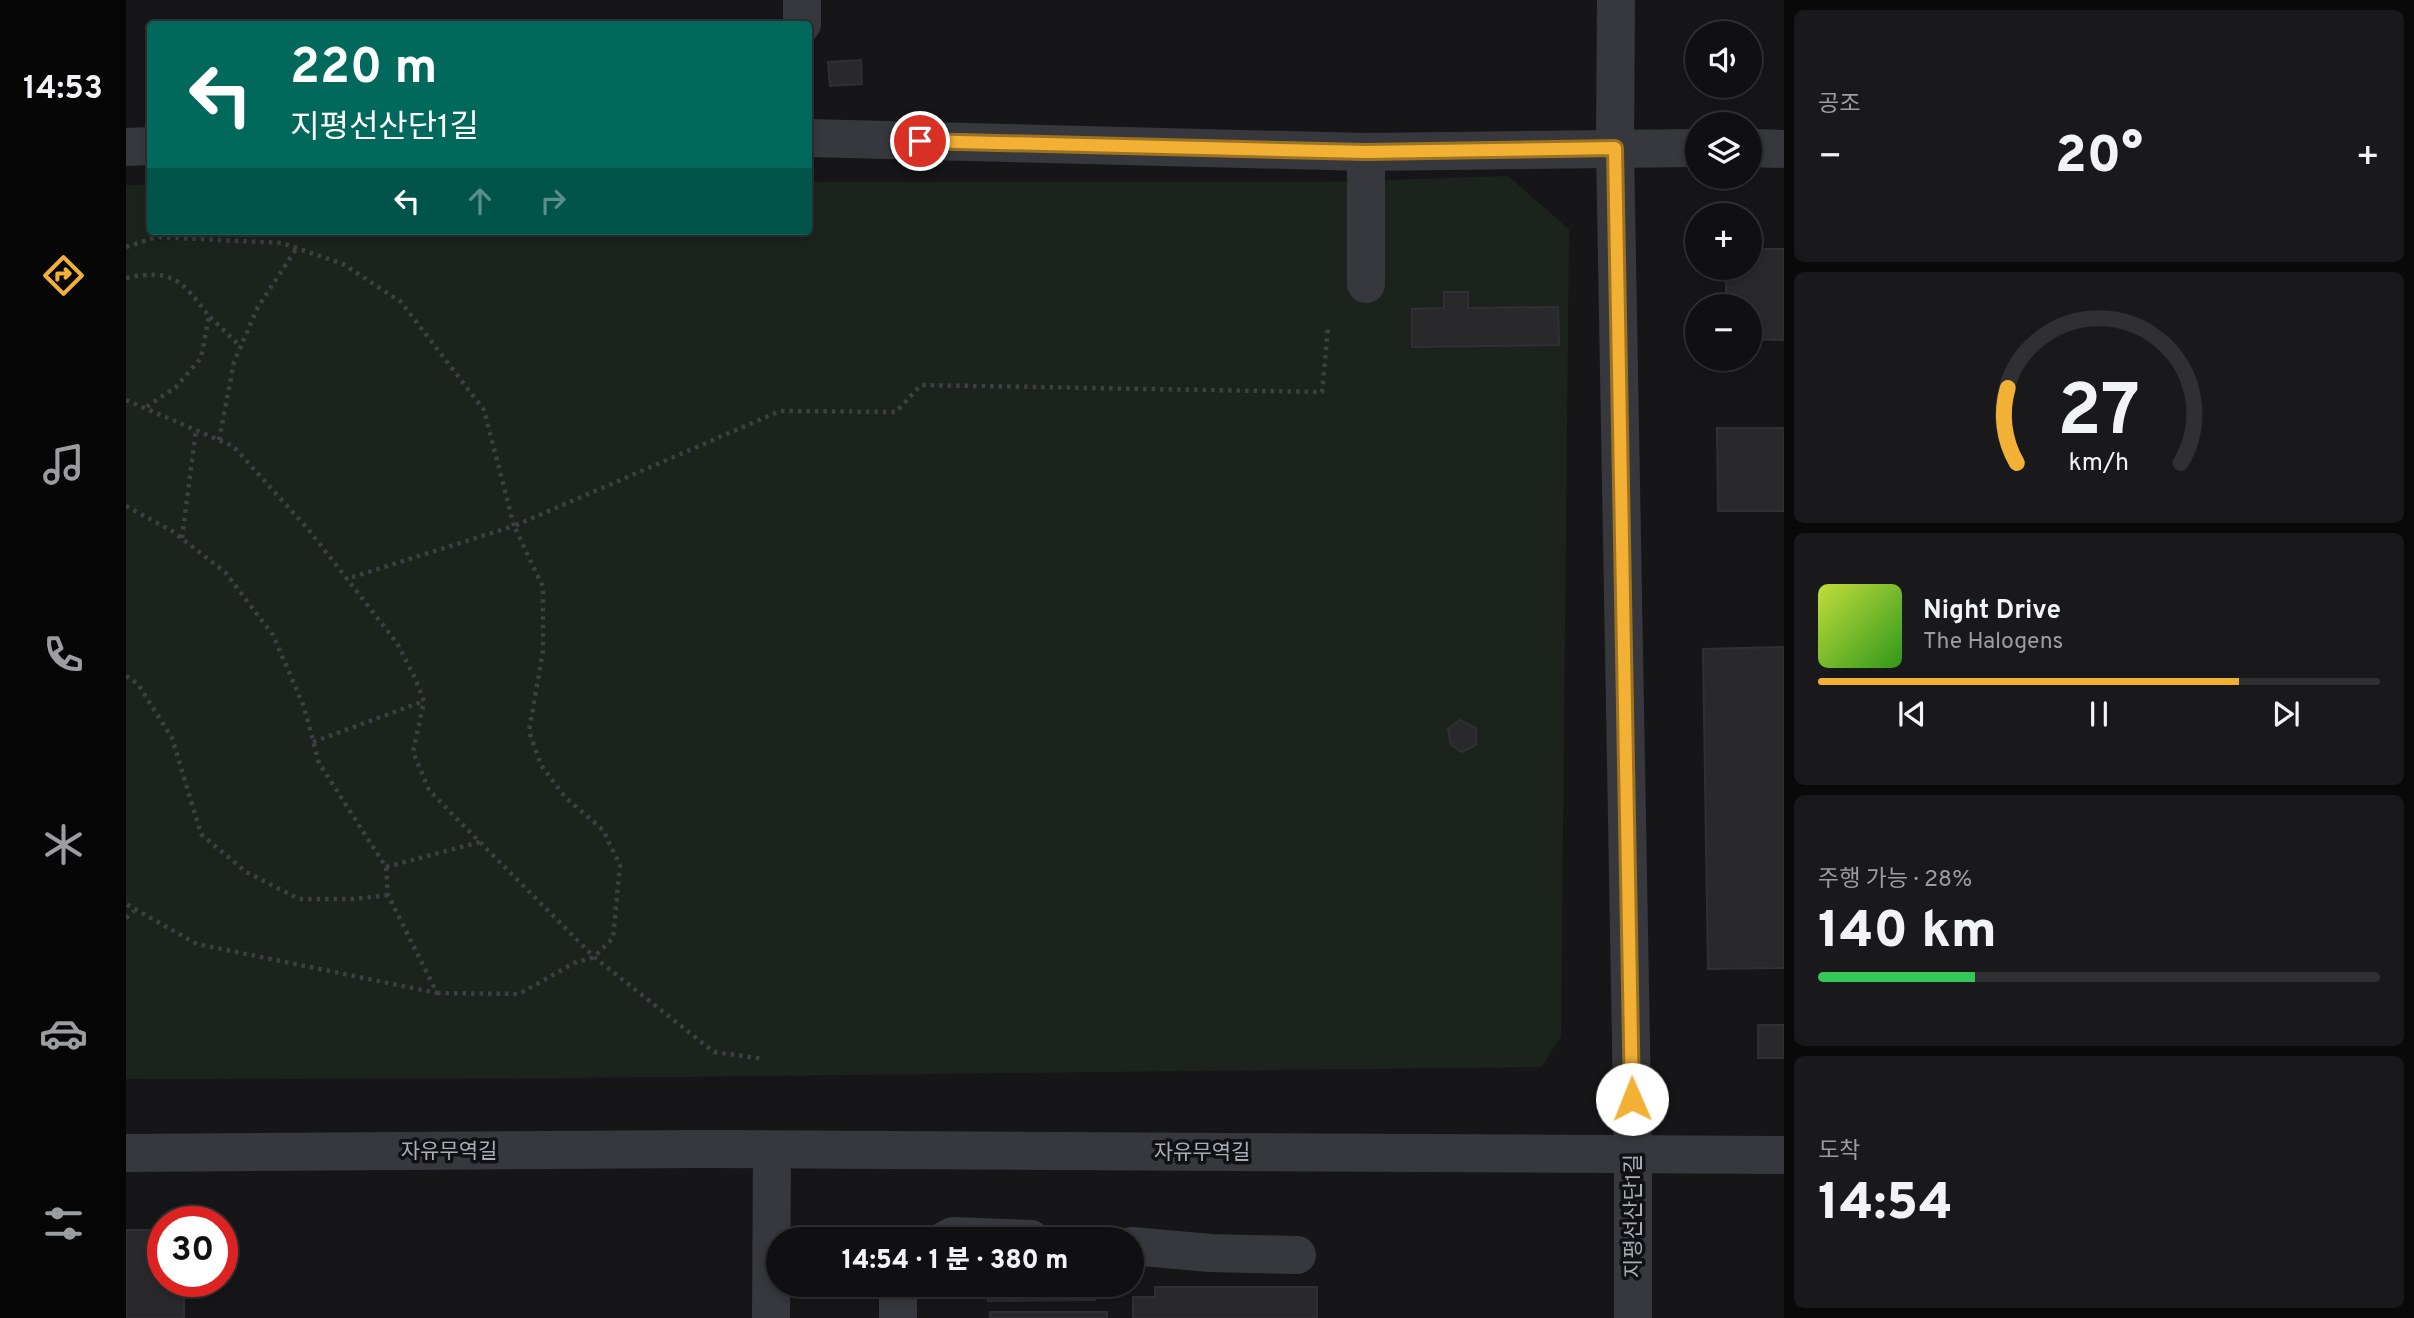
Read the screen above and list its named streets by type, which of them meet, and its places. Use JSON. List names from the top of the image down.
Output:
{
  "streets": {
    "street": ["자유무역길", "지평선산단1길"]
  },
  "crossings": [
    ["자유무역길", "지평선산단1길"]
  ],
  "page": {
    "tabs": "14:53",
    "tile": [
      "공조",
      ["주행 가능 · 28%", "140 km"],
      ["도착", "14:54"]
    ],
    "map_buttons": ["+", "−"],
    "turn": ["220 m", "지평선산단1길"],
    "heat": ["−", "20°", "+"],
    "song": ["Night Drive", "The Halogens"],
    "limit": "30",
    "trip": "14:54 · 1 분 · 380 m",
    "gauge": ["27", "km/h"]
  }
}
